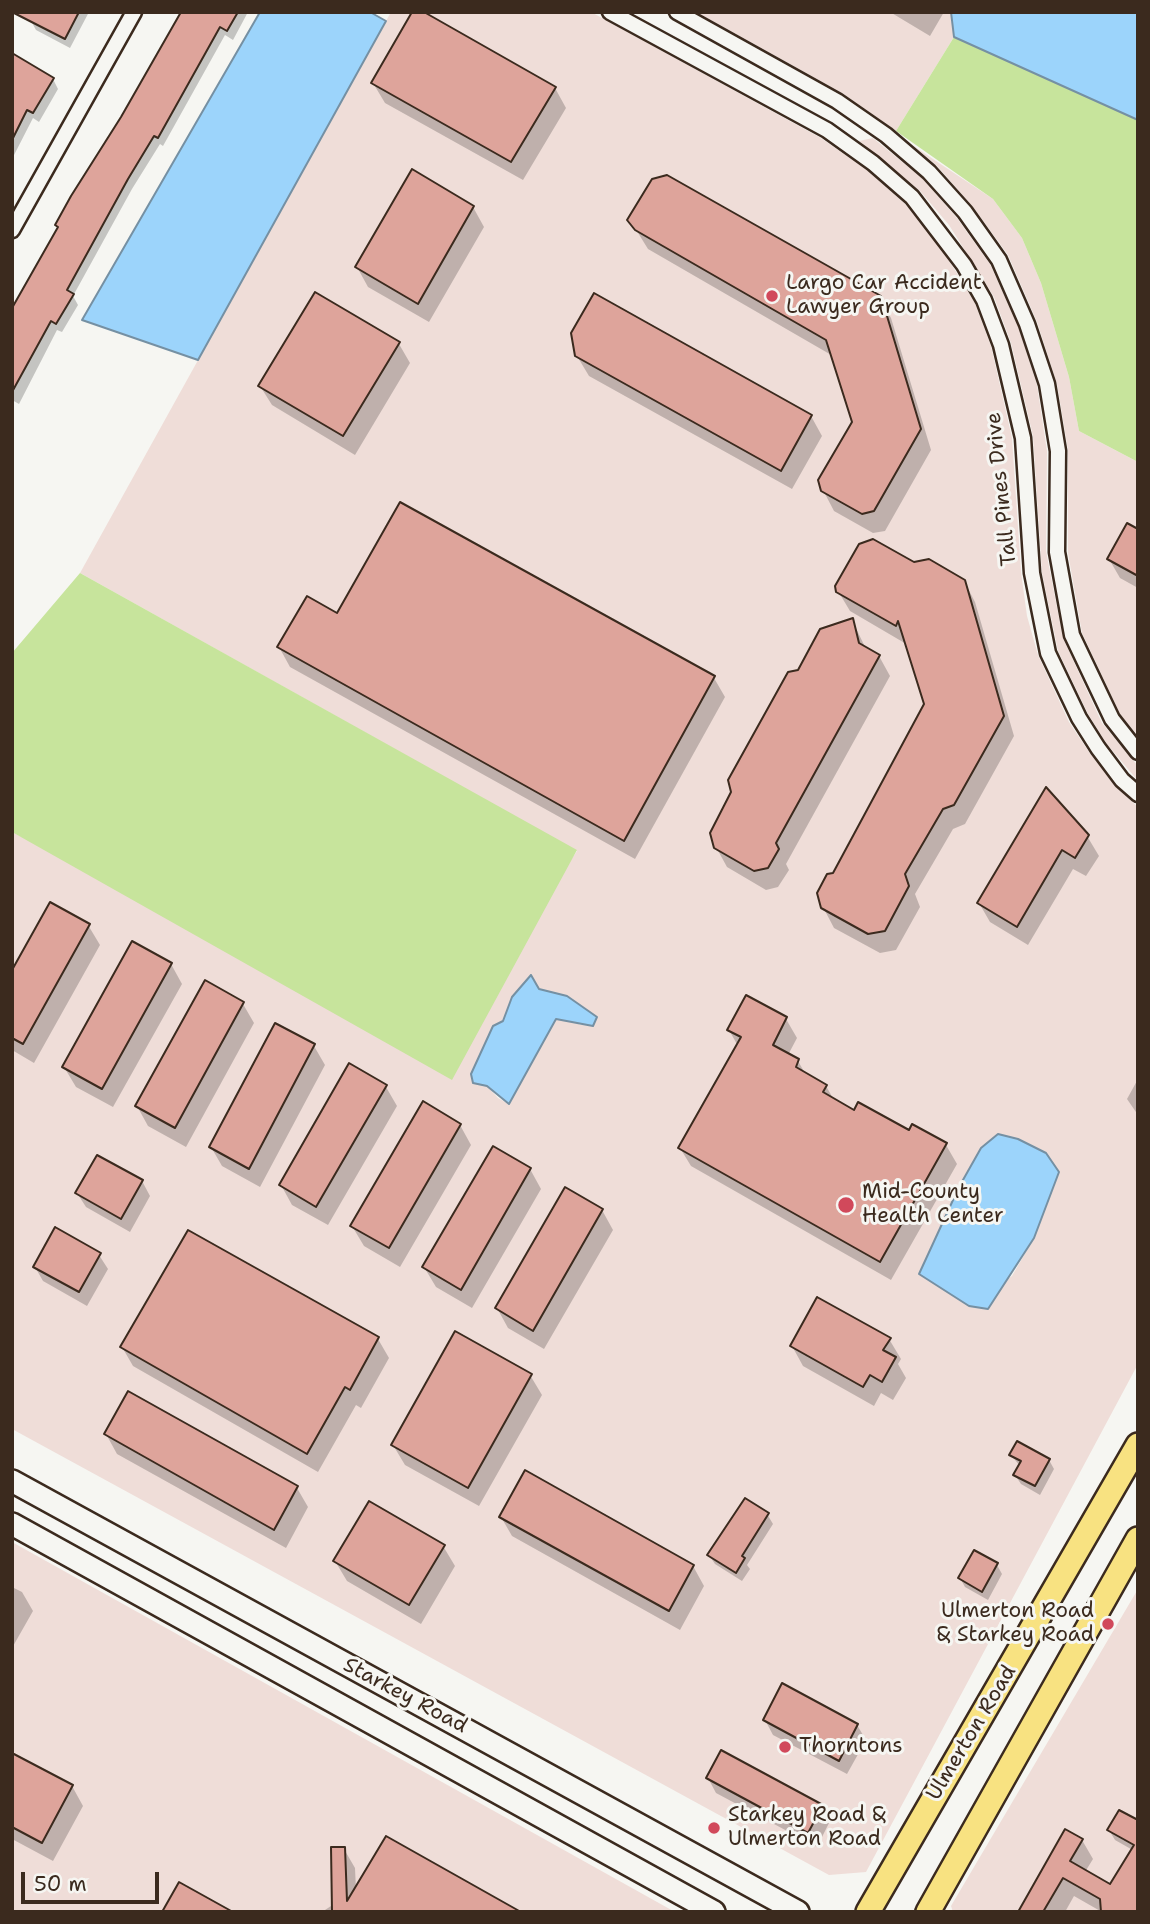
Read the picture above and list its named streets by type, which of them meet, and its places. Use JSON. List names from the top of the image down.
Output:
{
  "streets": {
    "main road": ["Starkey Road", "Ulmerton Road"],
    "street": ["Tall Pines Drive"]
  },
  "places": [
    "Largo Car Accident Lawyer Group",
    "Mid-County Health Center",
    "Ulmerton Road & Starkey Road",
    "Thorntons",
    "Starkey Road & Ulmerton Road"
  ],
  "scale_bar": "50 m"
}
